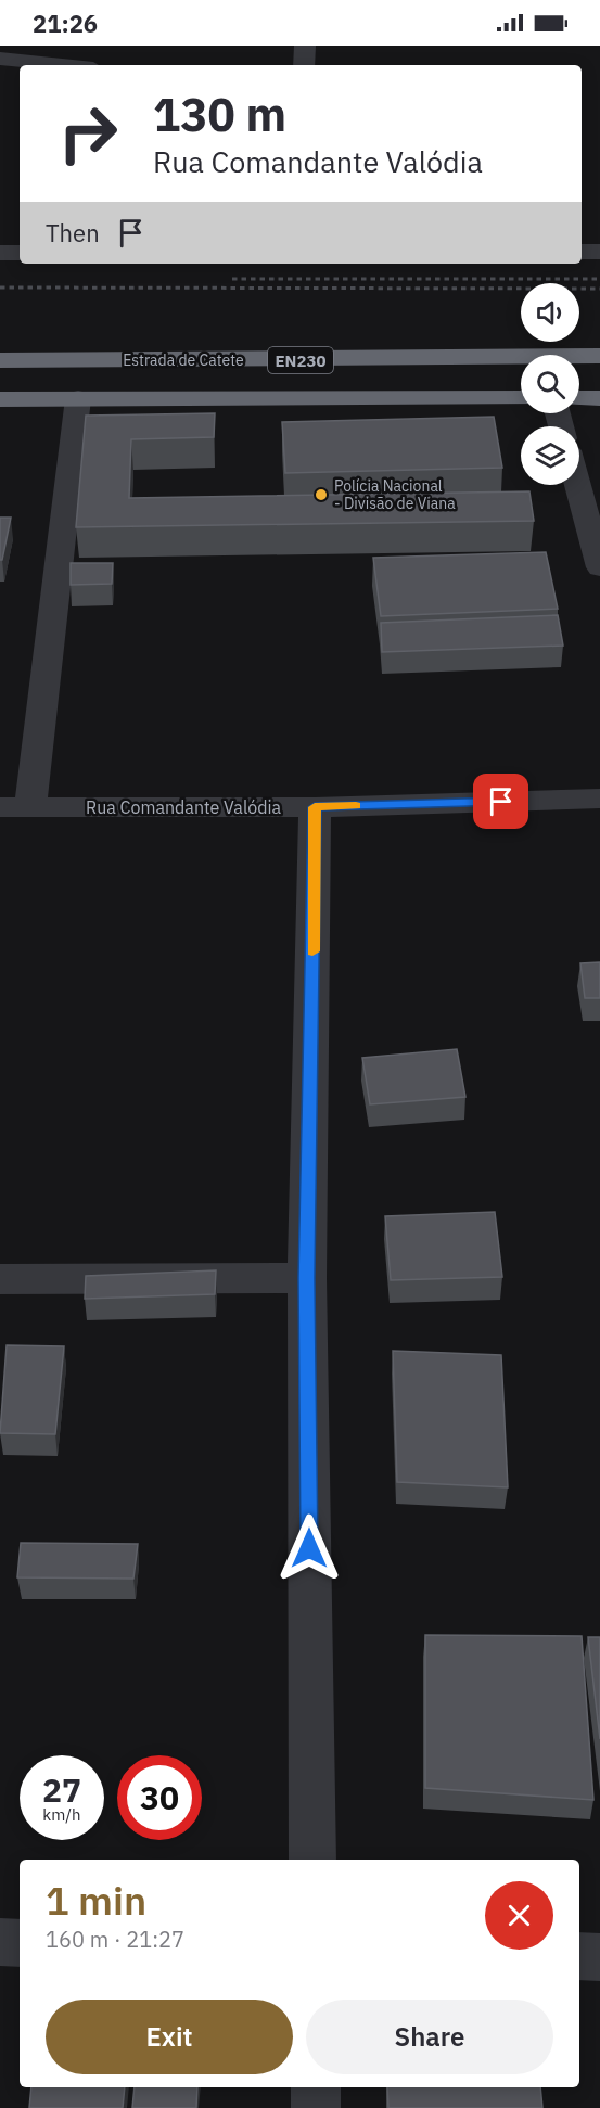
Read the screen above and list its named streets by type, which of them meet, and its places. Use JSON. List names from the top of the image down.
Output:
{
  "streets": {
    "highway": ["Estrada de Catete", "EN230"],
    "street": ["Rua Comandante Valódia"]
  },
  "places": ["Polícia Nacional - Divisão de Viana"],
  "page": {
    "status": "21:26",
    "turn": ["130 m", "Rua Comandante Valódia"],
    "then": "Then",
    "speed": "27 km/h",
    "limit": "30",
    "heading": ["1 min", "160 m · 21:27"],
    "buttons": ["Exit", "Share"]
  }
}
